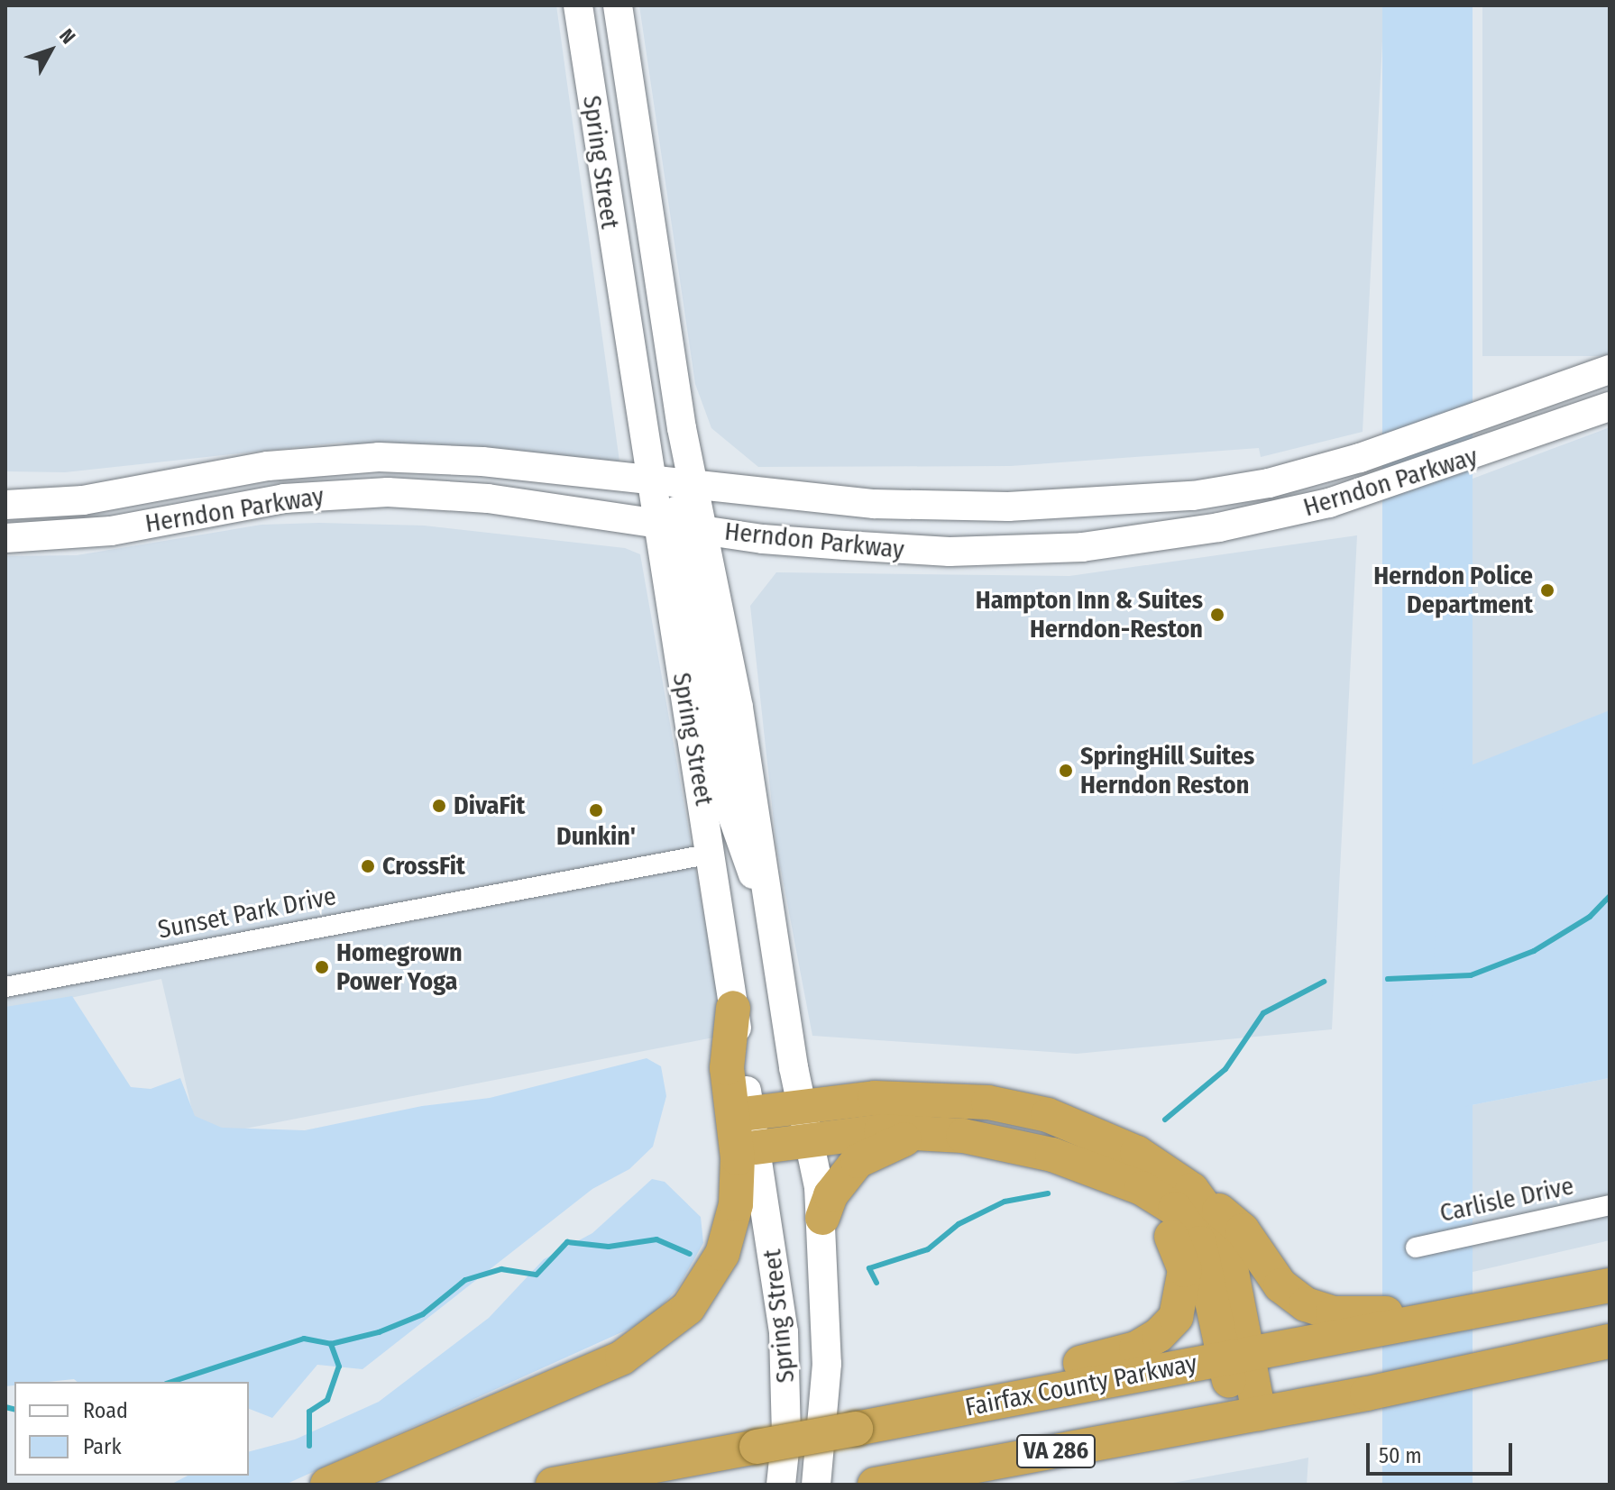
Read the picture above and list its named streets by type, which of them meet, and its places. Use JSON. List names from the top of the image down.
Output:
{
  "streets": {
    "highway": ["Fairfax County Parkway", "VA 286"],
    "main road": ["Spring Street", "Herndon Parkway"],
    "street": ["Sunset Park Drive", "Carlisle Drive"]
  },
  "crossings": [
    ["Spring Street", "Herndon Parkway"],
    ["Spring Street", "Sunset Park Drive"]
  ],
  "places": [
    "Herndon Police Department",
    "Hampton Inn & Suites Herndon-Reston",
    "SpringHill Suites Herndon Reston",
    "DivaFit",
    "Dunkin'",
    "CrossFit",
    "Homegrown Power Yoga"
  ],
  "legend": ["Road", "Park"],
  "scale_bar": "50 m",
  "north": "top right"
}
